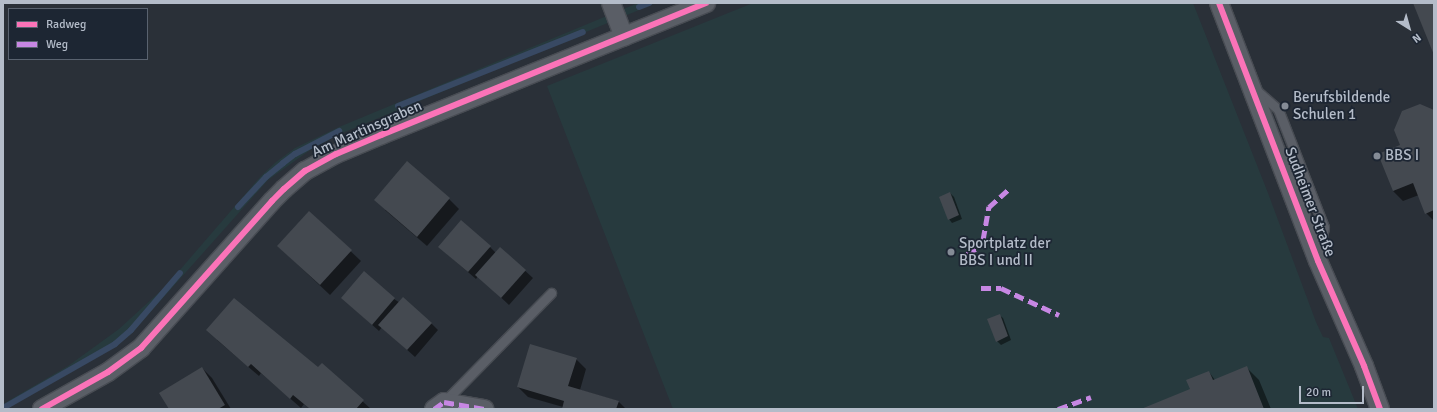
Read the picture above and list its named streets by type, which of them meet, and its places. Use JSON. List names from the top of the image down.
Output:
{
  "streets": {
    "street": ["Am Martinsgraben", "Sudheimer Straße"]
  },
  "places": ["Berufsbildende Schulen 1", "BBS I", "Sportplatz der BBS I und II"],
  "legend": ["Radweg", "Weg"],
  "scale_bar": "20 m",
  "north": "bottom right"
}
